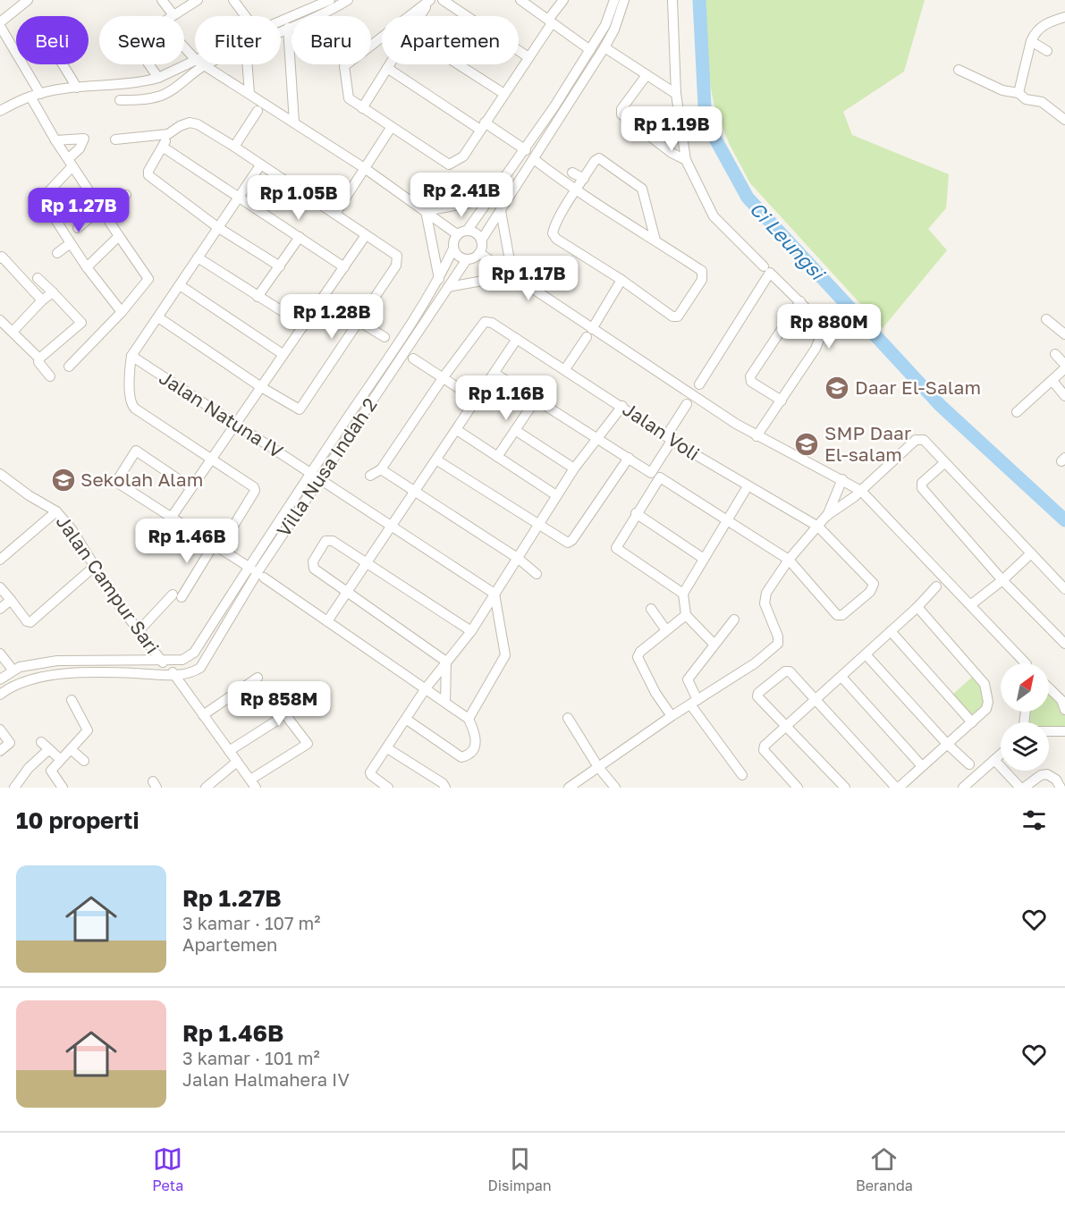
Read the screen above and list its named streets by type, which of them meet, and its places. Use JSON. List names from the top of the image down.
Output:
{
  "streets": {
    "street": [
      "Jalan Natuna IV",
      "Jalan Voli",
      "Villa Nusa Indah 2",
      "Jalan Campur Sari"
    ]
  },
  "crossings": [
    ["Jalan Natuna IV", "Villa Nusa Indah 2"],
    ["Villa Nusa Indah 2", "Jalan Campur Sari"]
  ],
  "water": ["Ci Leungsi"],
  "places": {
    "school or university": ["Daar El-Salam", "SMP Daar El-salam", "Sekolah Alam"]
  },
  "north": "top right",
  "page": {
    "chip": [
      "Beli",
      "Sewa",
      "Filter",
      "Baru",
      "Apartemen"
    ],
    "price": [
      "Rp 1.19B",
      "Rp 2.41B",
      "Rp 1.05B",
      "Rp 1.27B",
      "Rp 1.17B",
      "Rp 1.28B",
      "Rp 880M",
      "Rp 1.16B",
      "Rp 1.46B",
      "Rp 858M"
    ],
    "heading": "10 properti",
    "list": [
      {
        "name": "Rp 1.27B",
        "note": "3 kamar · 107 m² · Apartemen"
      },
      {
        "name": "Rp 1.46B",
        "note": "3 kamar · 101 m² · Jalan Halmahera IV"
      }
    ],
    "tabs": ["Peta", "Disimpan", "Beranda"]
  }
}
